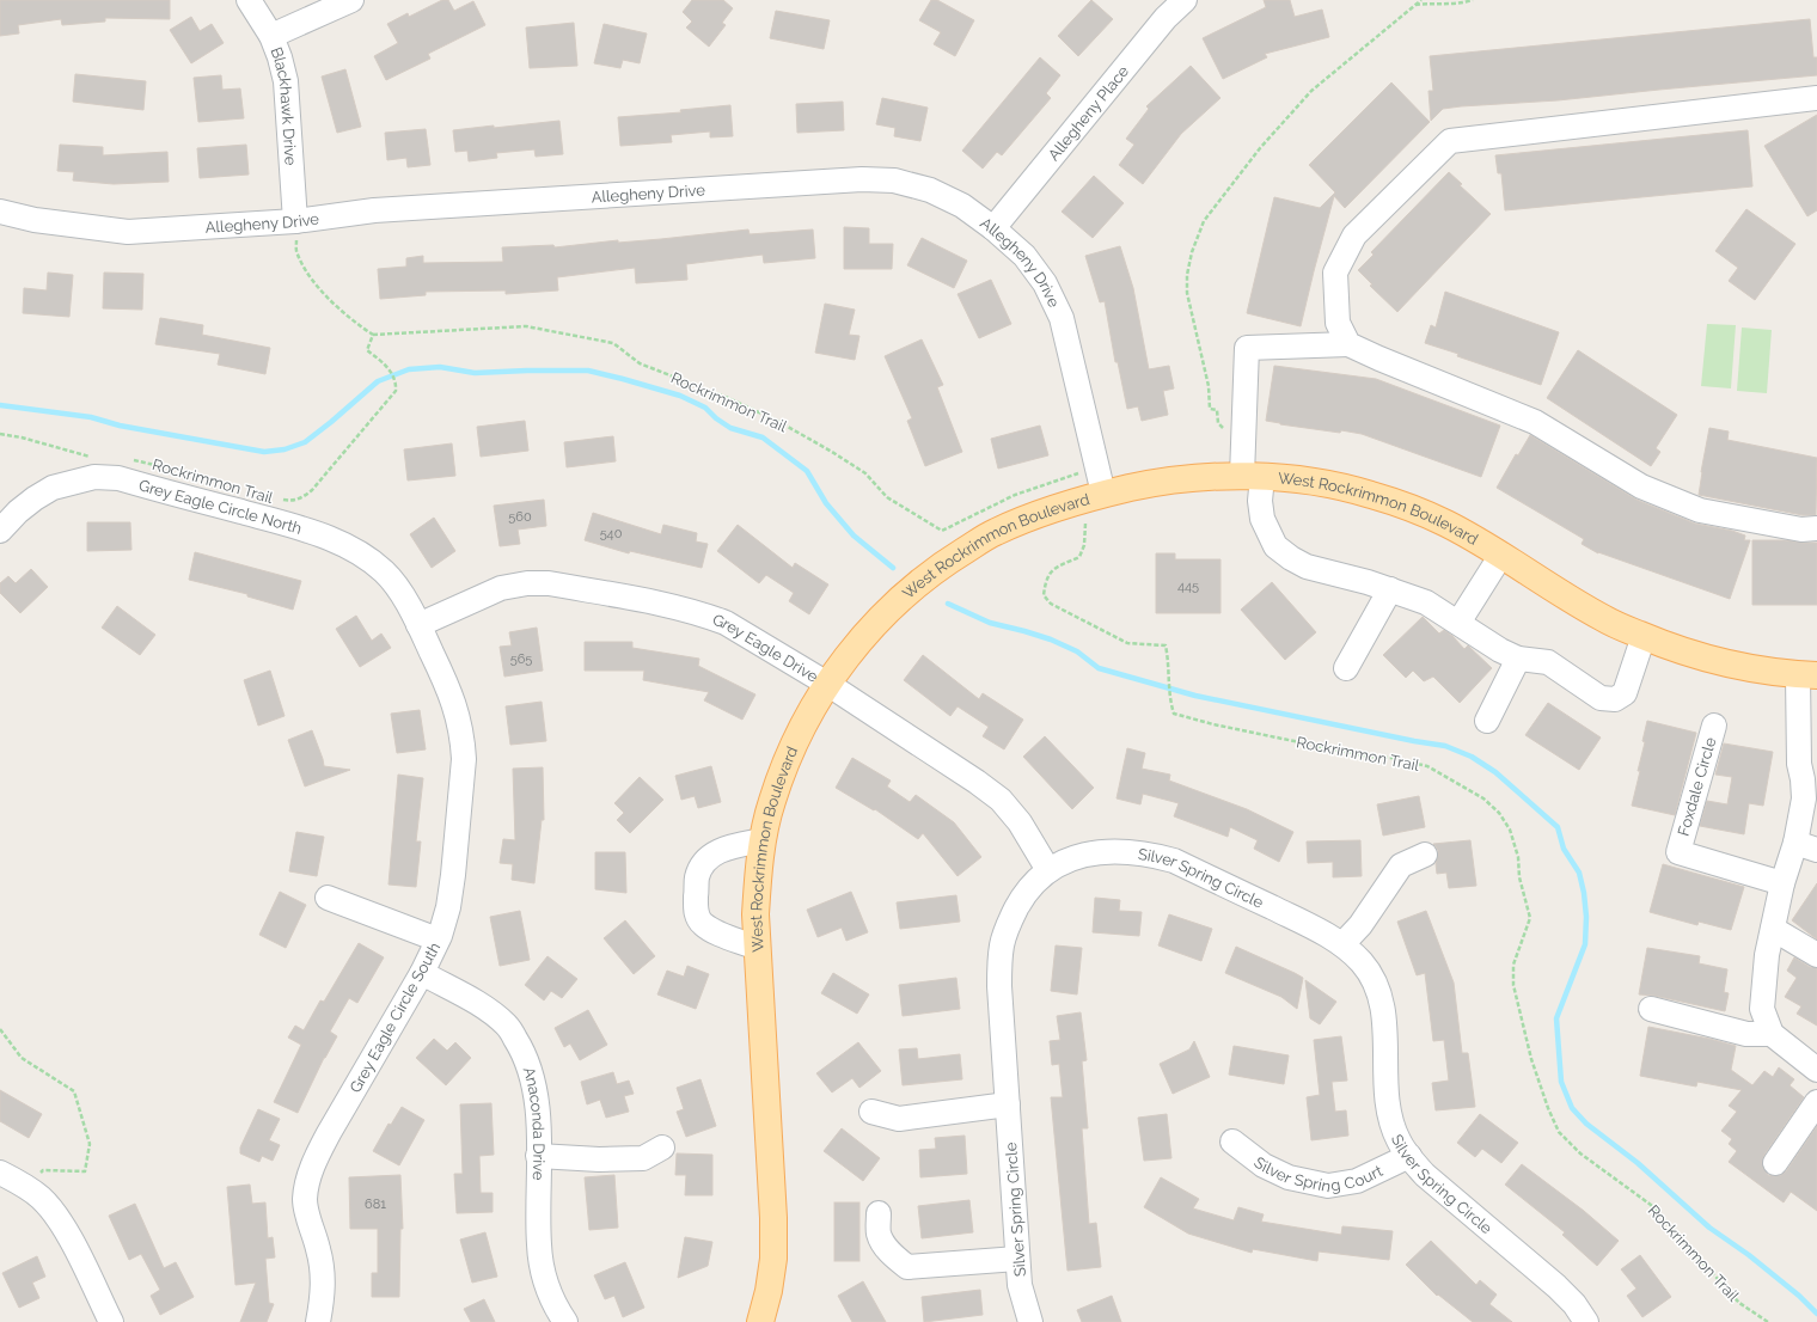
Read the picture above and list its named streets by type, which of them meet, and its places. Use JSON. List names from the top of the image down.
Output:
{
  "streets": {
    "main road": ["West Rockrimmon Boulevard"],
    "street": [
      "Blackhawk Drive",
      "Allegheny Place",
      "Allegheny Drive",
      "Grey Eagle Circle North",
      "Grey Eagle Drive",
      "Foxdale Circle",
      "Silver Spring Circle",
      "Grey Eagle Circle South",
      "Anaconda Drive",
      "Silver Spring Court"
    ],
    "path": ["Rockrimmon Trail"]
  },
  "crossings": [
    ["Blackhawk Drive", "Allegheny Drive"],
    ["Allegheny Place", "Allegheny Drive"],
    ["Allegheny Drive", "West Rockrimmon Boulevard"],
    ["Grey Eagle Circle North", "Grey Eagle Drive"],
    ["Grey Eagle Circle North", "Grey Eagle Circle South"],
    ["West Rockrimmon Boulevard", "Grey Eagle Drive"],
    ["Grey Eagle Drive", "Silver Spring Circle"],
    ["Grey Eagle Drive", "Grey Eagle Circle South"],
    ["Silver Spring Circle", "Silver Spring Court"],
    ["Grey Eagle Circle South", "Anaconda Drive"]
  ],
  "house_numbers": [
    "560",
    "540",
    "445",
    "565",
    "681"
  ]
}
